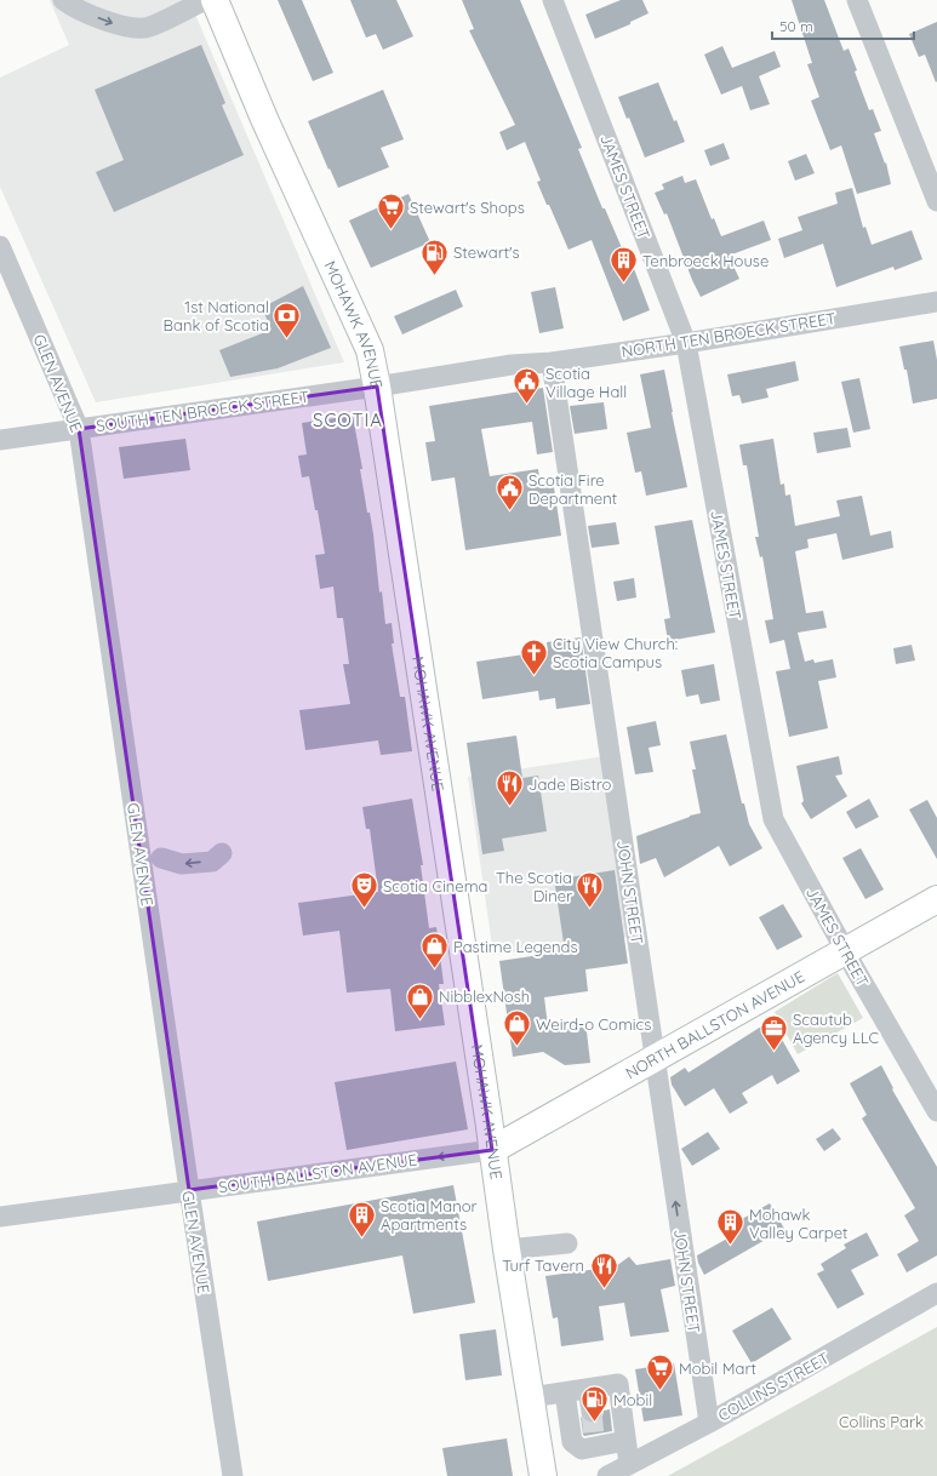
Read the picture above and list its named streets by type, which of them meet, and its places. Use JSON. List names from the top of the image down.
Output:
{
  "streets": {
    "main road": ["MOHAWK AVENUE", "NORTH BALLSTON AVENUE"],
    "street": [
      "JAMES STREET",
      "NORTH TEN BROECK STREET",
      "GLEN AVENUE",
      "SOUTH TEN BROECK STREET",
      "JOHN STREET",
      "SOUTH BALLSTON AVENUE",
      "COLLINS STREET"
    ]
  },
  "crossings": [
    ["JAMES STREET", "NORTH TEN BROECK STREET"],
    ["JAMES STREET", "NORTH BALLSTON AVENUE"],
    ["MOHAWK AVENUE", "NORTH TEN BROECK STREET"],
    ["MOHAWK AVENUE", "SOUTH TEN BROECK STREET"],
    ["MOHAWK AVENUE", "NORTH BALLSTON AVENUE"],
    ["MOHAWK AVENUE", "SOUTH BALLSTON AVENUE"],
    ["NORTH TEN BROECK STREET", "SOUTH TEN BROECK STREET"],
    ["NORTH TEN BROECK STREET", "JOHN STREET"],
    ["GLEN AVENUE", "SOUTH TEN BROECK STREET"],
    ["GLEN AVENUE", "SOUTH BALLSTON AVENUE"],
    ["JOHN STREET", "NORTH BALLSTON AVENUE"],
    ["JOHN STREET", "COLLINS STREET"],
    ["NORTH BALLSTON AVENUE", "SOUTH BALLSTON AVENUE"]
  ],
  "one_way": ["SOUTH BALLSTON AVENUE"],
  "districts": ["SCOTIA"],
  "parks": ["Collins Park"],
  "places": {
    "supermarket": ["Stewart's Shops", "Mobil Mart"],
    "fuel station": ["Stewart's", "Mobil"],
    "building": ["Tenbroeck House", "Scotia Manor Apartments", "Mohawk Valley Carpet"],
    "bank": ["1st National Bank of Scotia"],
    "public building": ["Scotia Village Hall", "Scotia Fire Department"],
    "church": ["City View Church: Scotia Campus"],
    "restaurant": ["Jade Bistro", "The Scotia Diner", "Turf Tavern"],
    "theatre": ["Scotia Cinema"],
    "shop": ["Pastime Legends", "NibblexNosh", "Weird-o Comics"],
    "office": ["Scautub Agency LLC"]
  },
  "scale_bar": "50 m"
}
